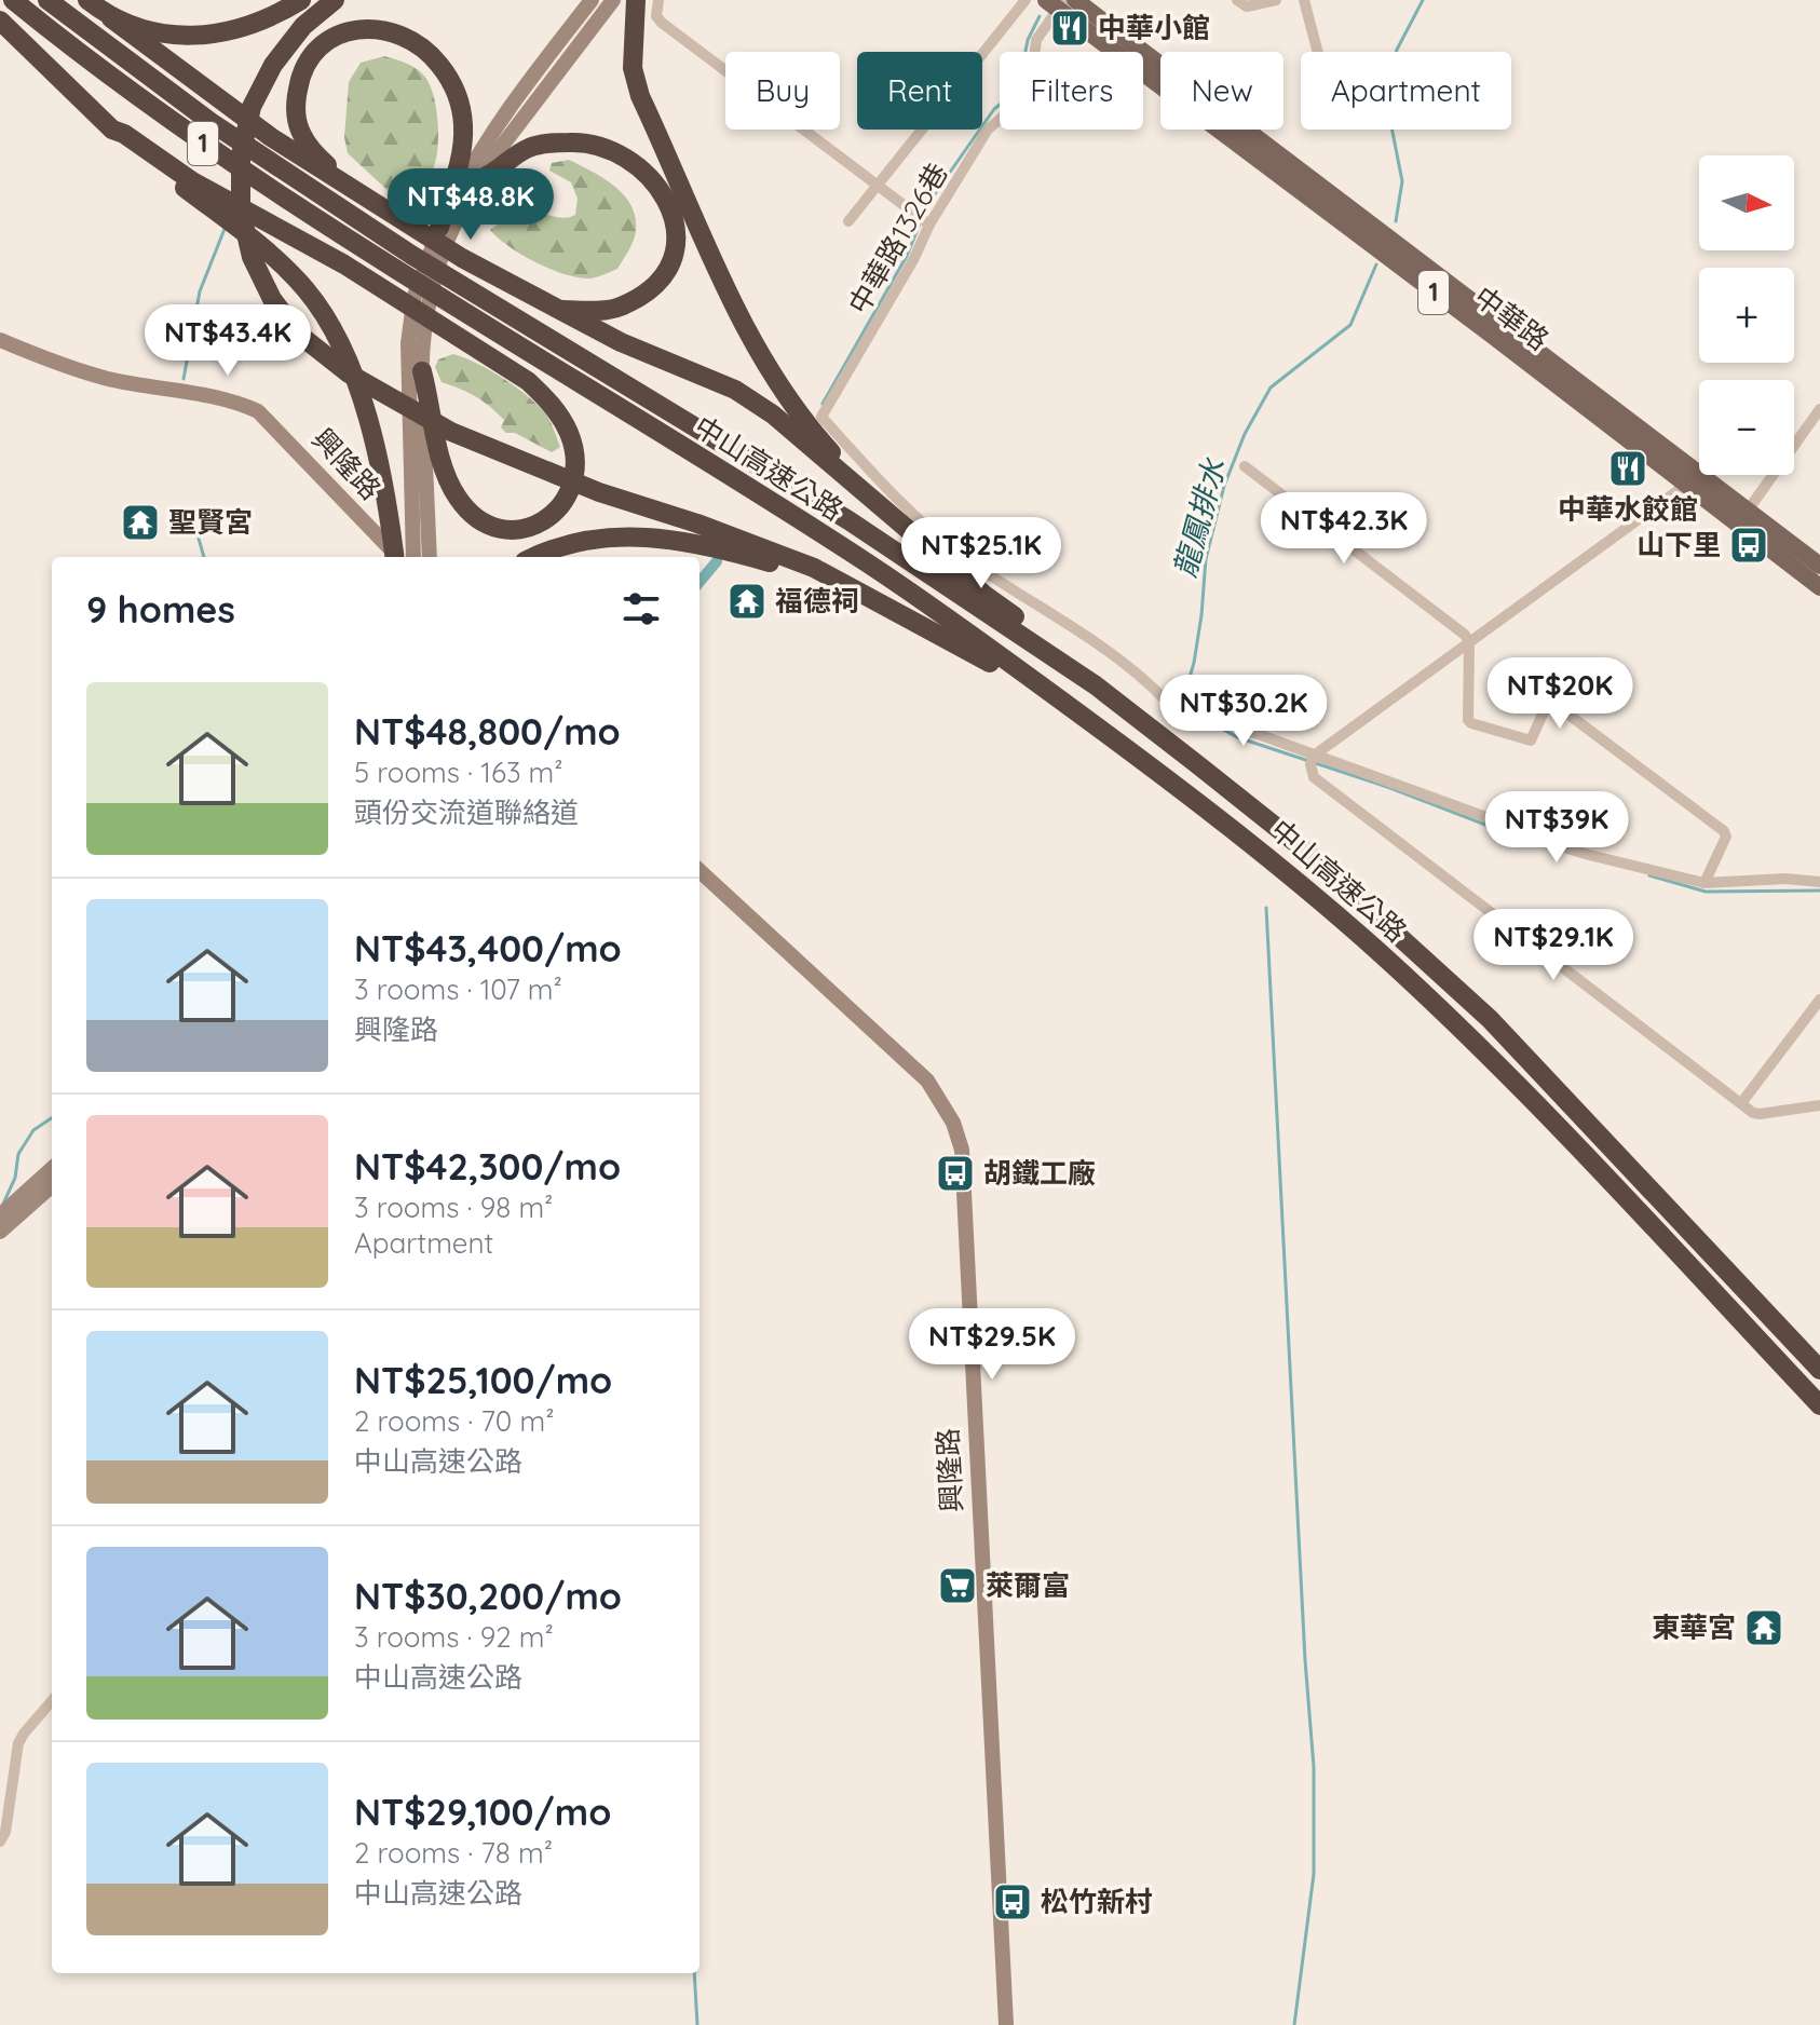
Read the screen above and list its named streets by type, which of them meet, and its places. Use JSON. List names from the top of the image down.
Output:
{
  "streets": {
    "highway": ["1", "中山高速公路"],
    "main road": ["中華路"],
    "street": ["中華路1326巷", "興隆路"]
  },
  "crossings": [
    ["中華路1326巷", "中華路"]
  ],
  "water": ["龍鳳排水"],
  "places": {
    "restaurant": ["中華小館", "中華水餃館"],
    "temple": ["聖賢宮", "福德祠", "東華宮"],
    "bus stop": ["山下里", "胡鐵工廠", "松竹新村"],
    "supermarket": ["萊爾富"]
  },
  "north": "right",
  "page": {
    "chip": [
      "Buy",
      "Rent",
      "Filters",
      "New",
      "Apartment"
    ],
    "map_buttons": ["+", "−"],
    "price": [
      "NT$48.8K",
      "NT$43.4K",
      "NT$42.3K",
      "NT$25.1K",
      "NT$20K",
      "NT$30.2K",
      "NT$39K",
      "NT$29.1K",
      "NT$29.5K"
    ],
    "heading": "9 homes",
    "list": [
      {
        "name": "NT$48,800/mo",
        "note": "5 rooms · 163 m² · 頭份交流道聯絡道"
      },
      {
        "name": "NT$43,400/mo",
        "note": "3 rooms · 107 m² · 興隆路"
      },
      {
        "name": "NT$42,300/mo",
        "note": "3 rooms · 98 m² · Apartment"
      },
      {
        "name": "NT$25,100/mo",
        "note": "2 rooms · 70 m² · 中山高速公路"
      },
      {
        "name": "NT$30,200/mo",
        "note": "3 rooms · 92 m² · 中山高速公路"
      },
      {
        "name": "NT$29,100/mo",
        "note": "2 rooms · 78 m² · 中山高速公路"
      }
    ]
  }
}
